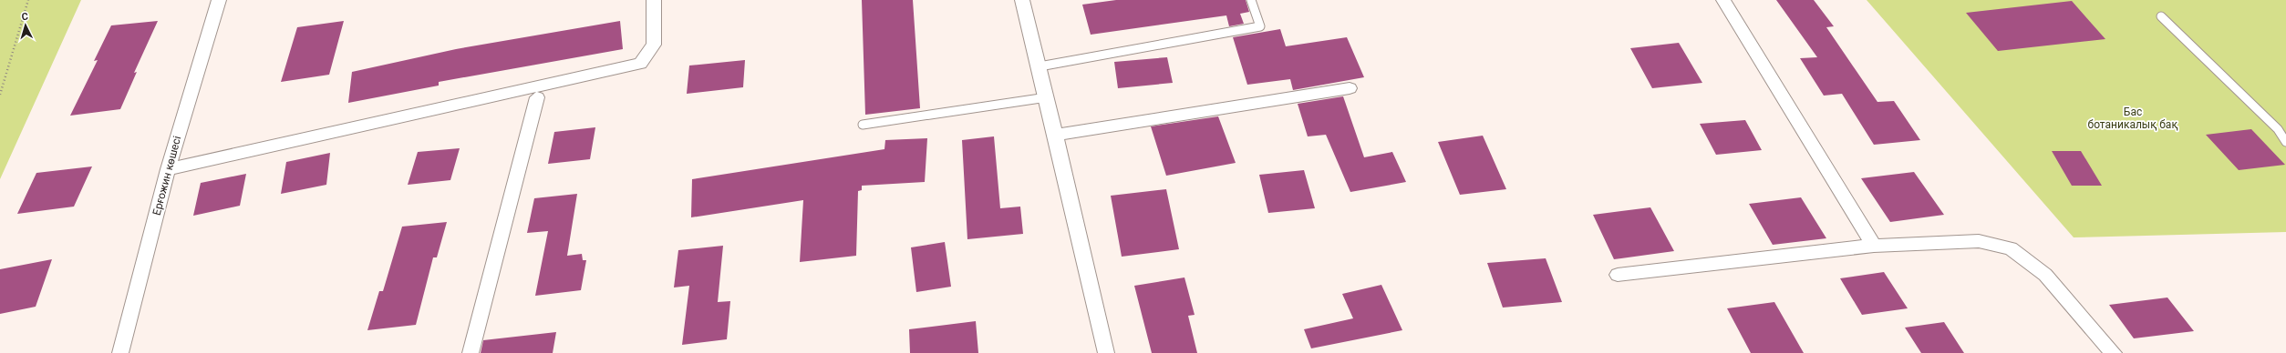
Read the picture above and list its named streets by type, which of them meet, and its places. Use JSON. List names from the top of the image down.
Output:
{
  "streets": {
    "street": ["Ерғожин көшесі"]
  },
  "parks": ["Бас ботаникалық бақ"],
  "north": "top"
}
